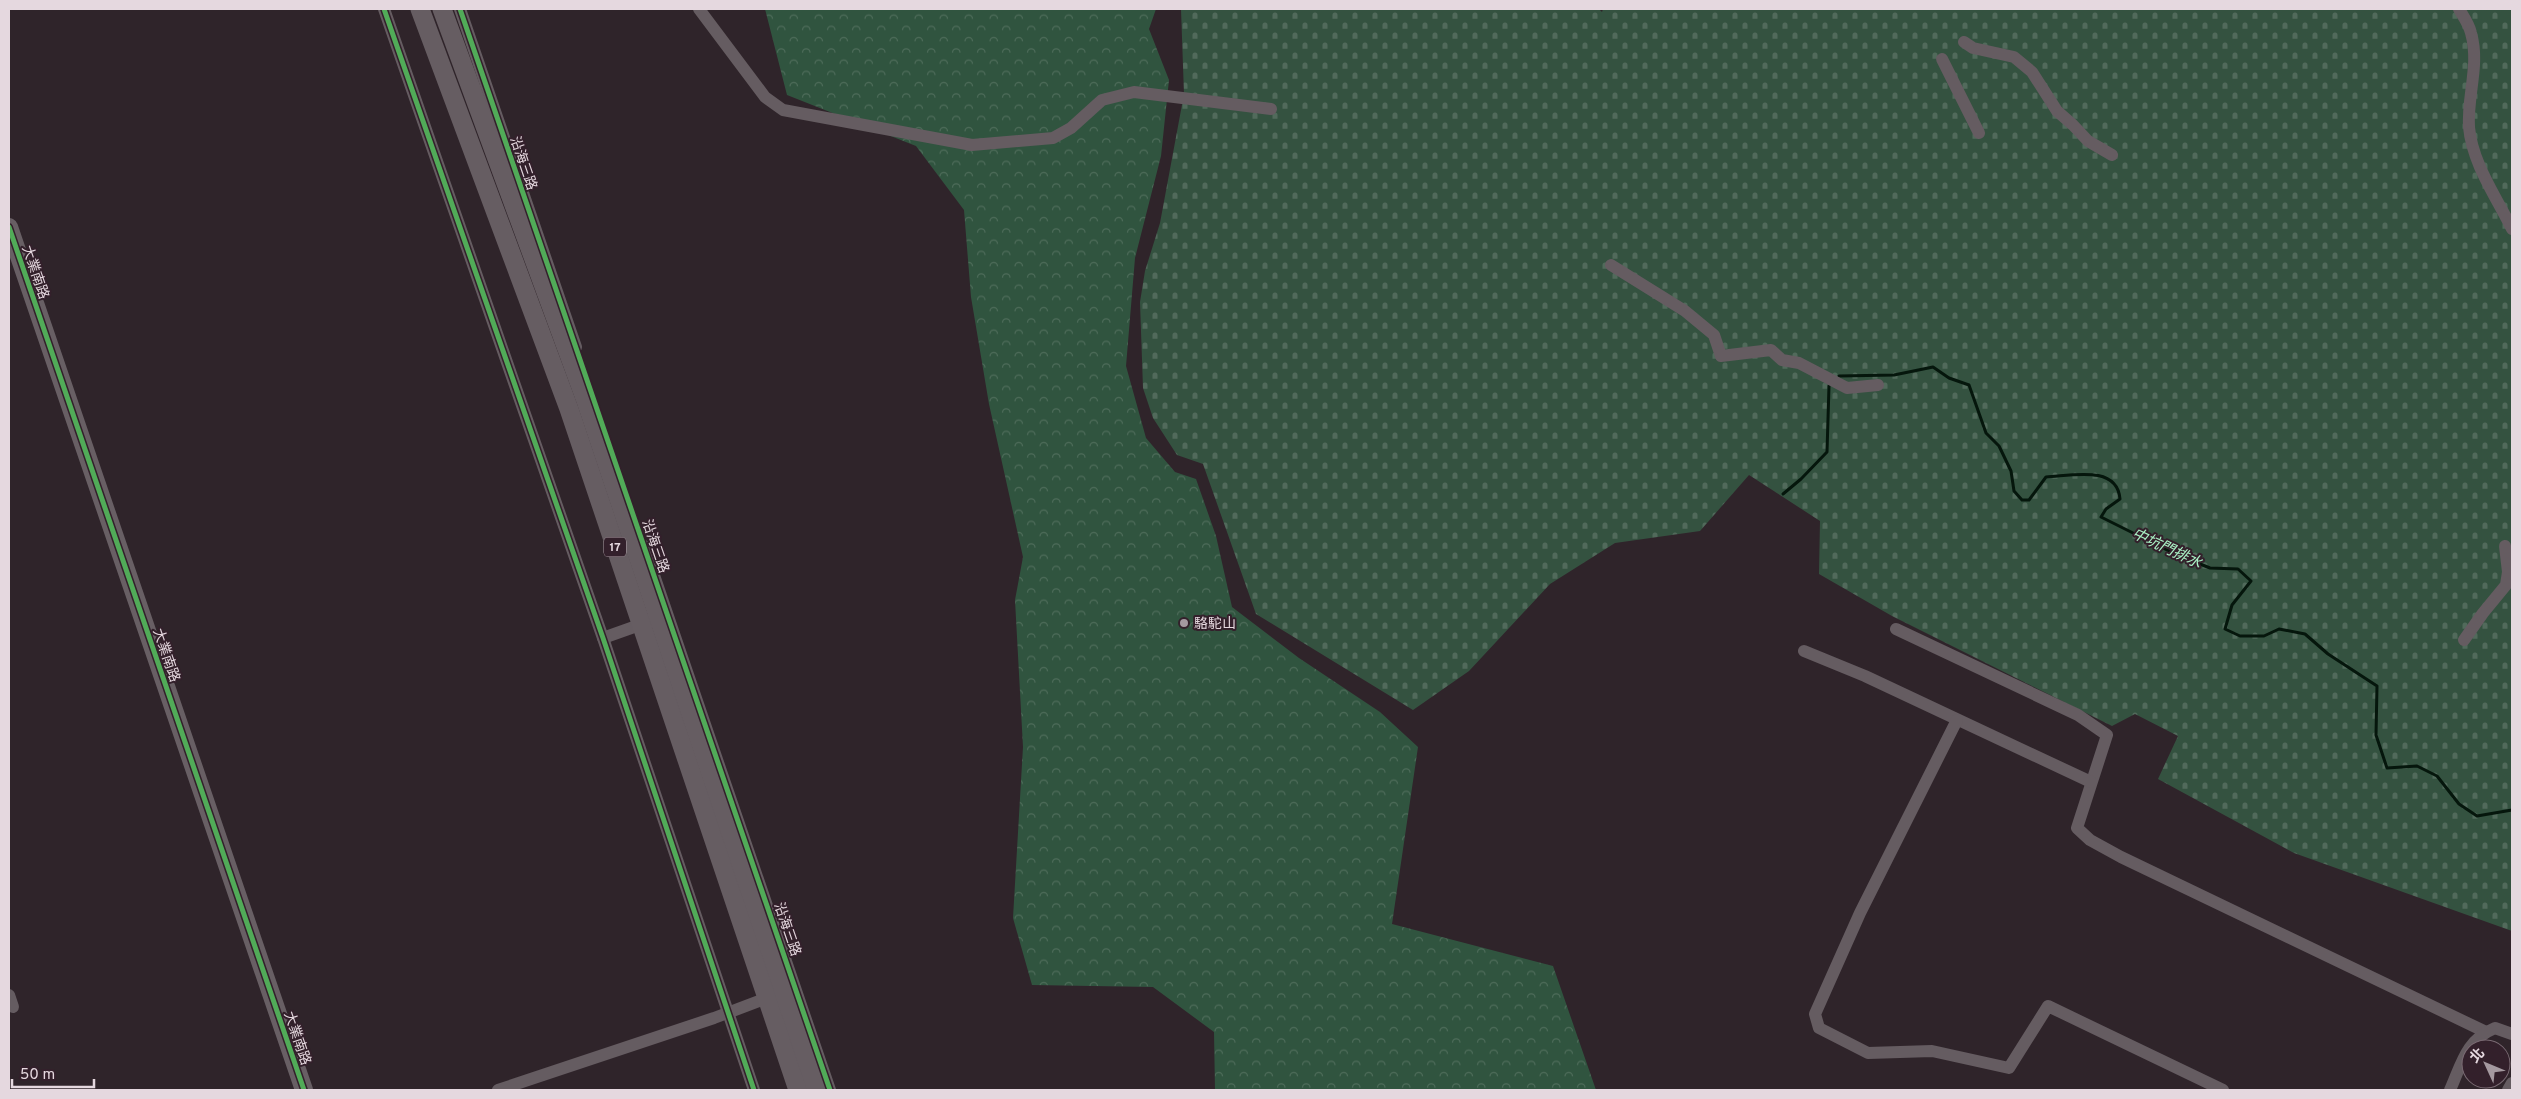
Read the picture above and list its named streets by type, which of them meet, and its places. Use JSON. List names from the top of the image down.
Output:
{
  "streets": {
    "main road": ["沿海三路", "17"],
    "street": ["大業南路"]
  },
  "water": ["中坑門排水"],
  "places": ["駱駝山"],
  "scale_bar": "50 m",
  "north": "top left"
}
